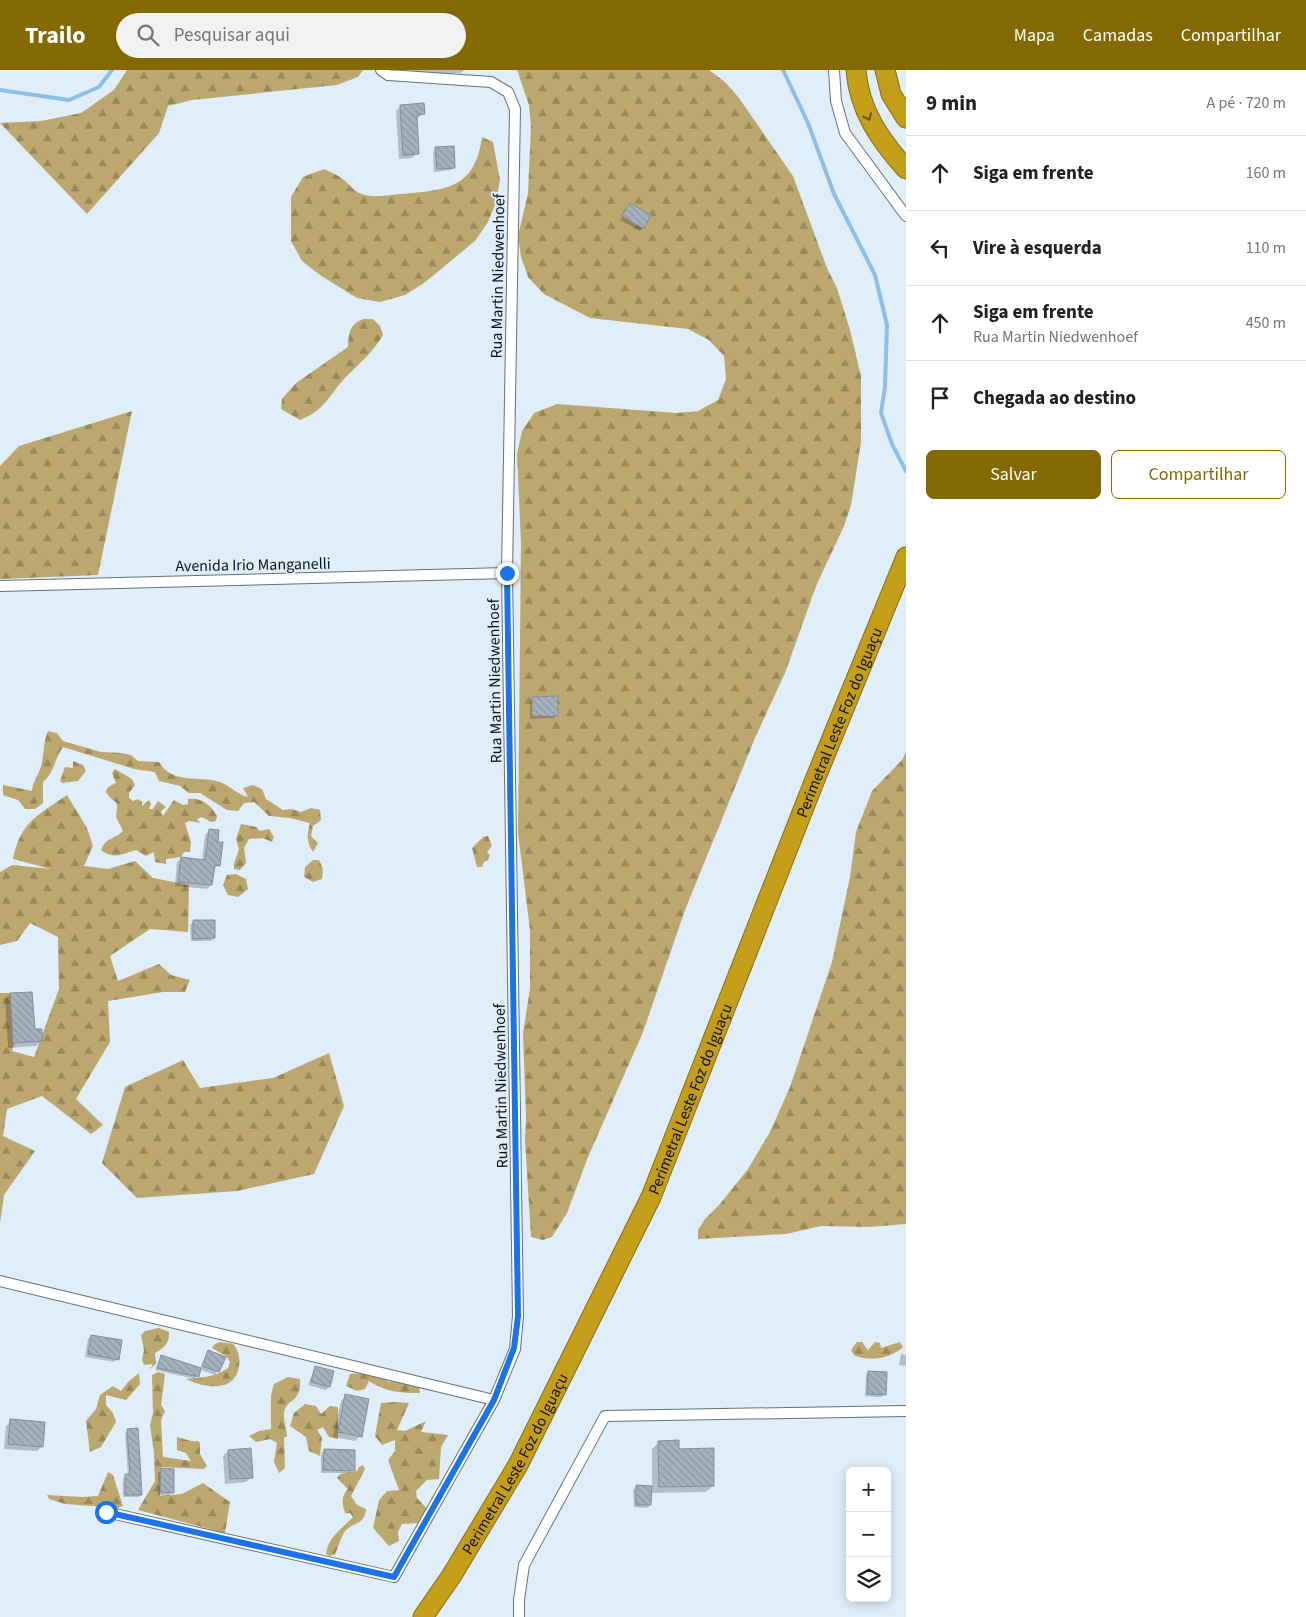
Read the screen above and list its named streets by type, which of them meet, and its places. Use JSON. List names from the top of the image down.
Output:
{
  "streets": {
    "highway": ["Perimetral Leste Foz do Iguaçu"],
    "street": ["Rua Martin Niedwenhoef", "Avenida Irio Manganelli"]
  },
  "crossings": [
    ["Rua Martin Niedwenhoef", "Avenida Irio Manganelli"]
  ],
  "page": {
    "header": "Trailo",
    "search": "Pesquisar aqui",
    "nav": ["Mapa", "Camadas", "Compartilhar"],
    "heading": ["9 min", "A pé · 720 m"],
    "list": [
      ["Siga em frente", "160 m"],
      ["Vire à esquerda", "110 m"],
      ["Siga em frente", "Rua Martin Niedwenhoef", "450 m"],
      "Chegada ao destino"
    ],
    "buttons": ["Salvar", "Compartilhar"],
    "map_buttons": ["+", "−"]
  }
}
